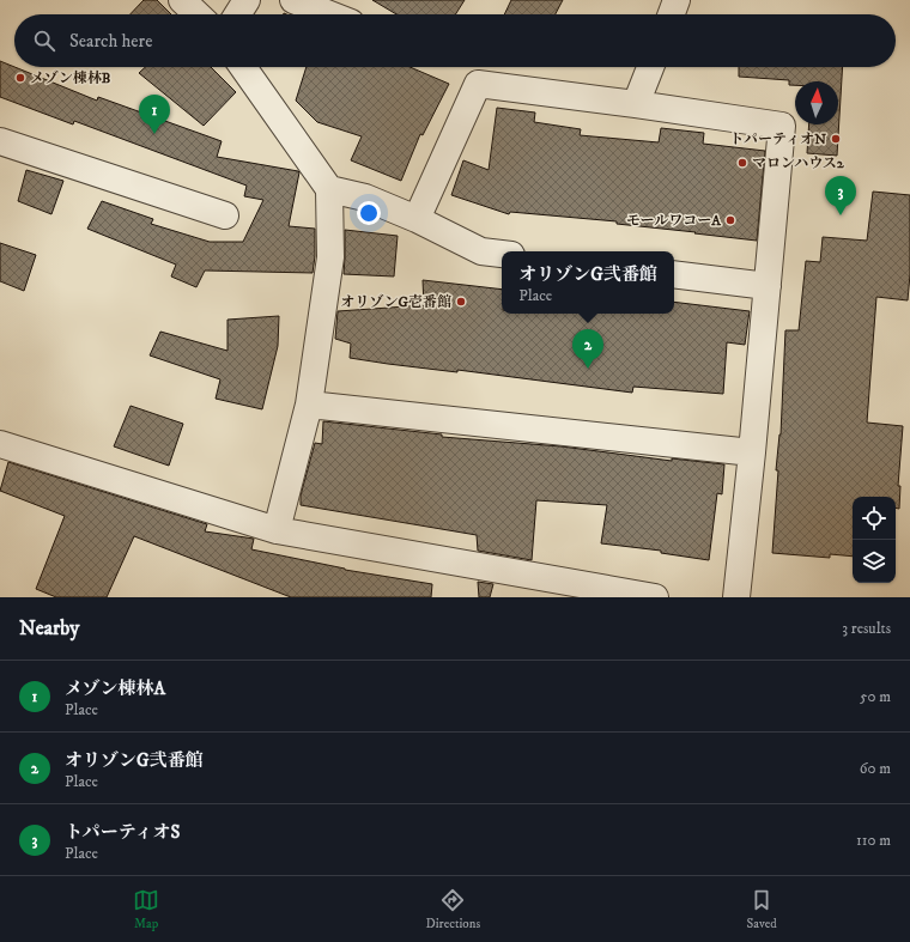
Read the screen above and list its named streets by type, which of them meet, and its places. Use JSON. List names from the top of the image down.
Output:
{
  "places": [
    "メゾン棟林B",
    "トパーティオN",
    "マロンハウス2",
    "モールワコーA",
    "オリゾンG壱番館"
  ],
  "north": "top",
  "page": {
    "search": "Search here",
    "pins": ["1", "3", "2"],
    "popup": ["オリゾンG弐番館", "Place"],
    "heading": ["Nearby", "3 results"],
    "list": [
      {
        "mark": "1",
        "name": "メゾン棟林A",
        "note": "Place",
        "value": "50 m"
      },
      {
        "mark": "2",
        "name": "オリゾンG弐番館",
        "note": "Place",
        "value": "60 m"
      },
      {
        "mark": "3",
        "name": "トパーティオS",
        "note": "Place",
        "value": "110 m"
      }
    ],
    "nav": ["Map", "Directions", "Saved"]
  }
}
